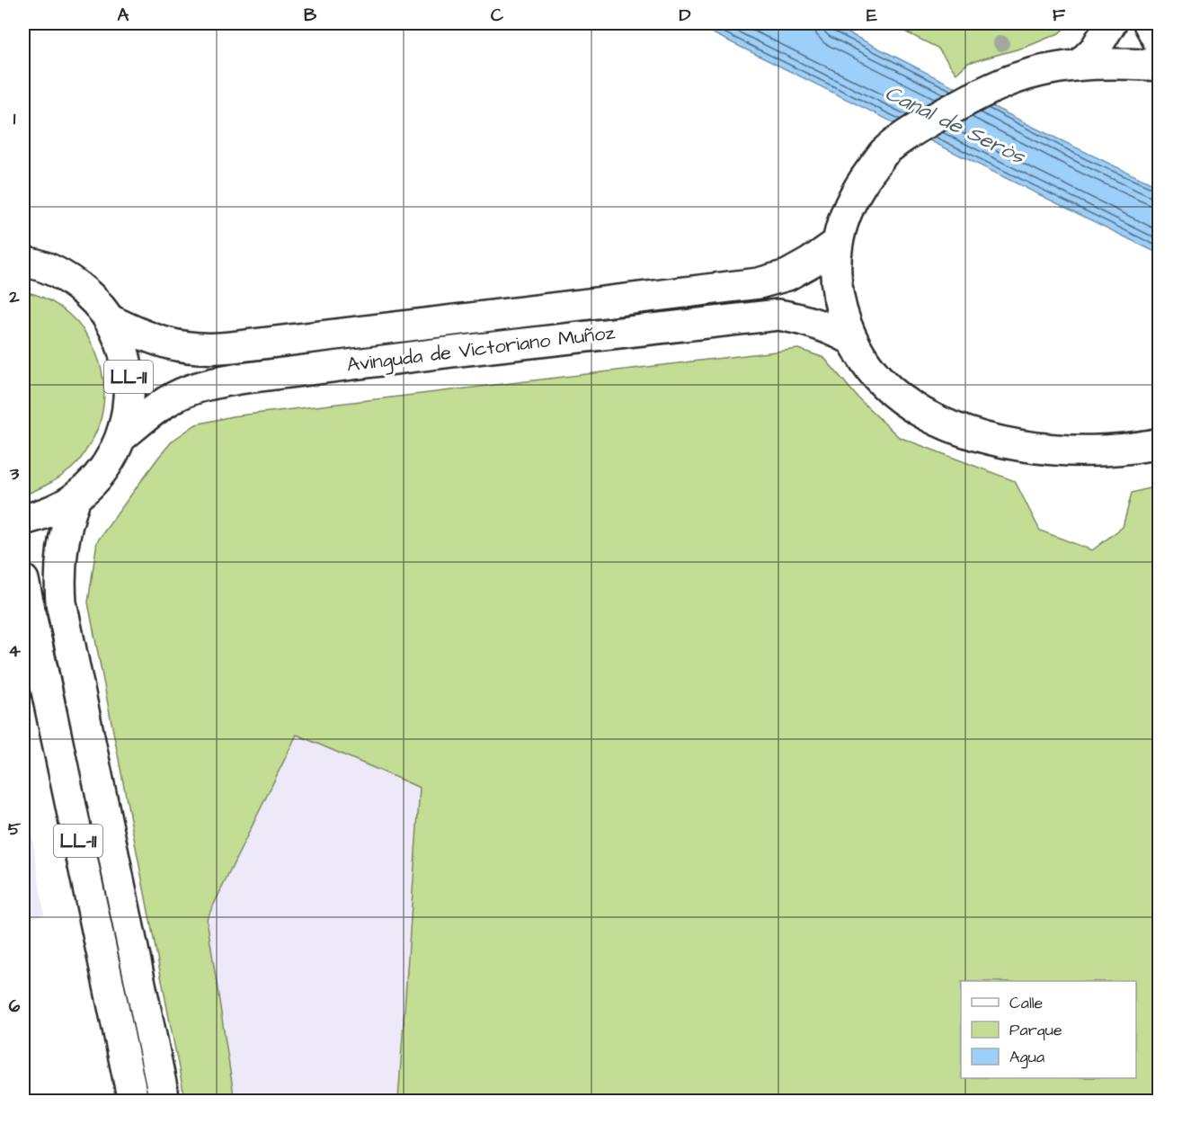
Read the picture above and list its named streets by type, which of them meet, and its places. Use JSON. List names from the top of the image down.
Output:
{
  "streets": {
    "main road": ["Avinguda de Victoriano Muñoz", "LL-11"]
  },
  "crossings": [
    ["Avinguda de Victoriano Muñoz", "LL-11"]
  ],
  "water": ["Canal de Seròs"],
  "legend": ["Calle", "Parque", "Agua"],
  "grid": {
    "columns": [
      "A",
      "B",
      "C",
      "D",
      "E",
      "F"
    ],
    "rows": [
      "1",
      "2",
      "3",
      "4",
      "5",
      "6"
    ]
  }
}
